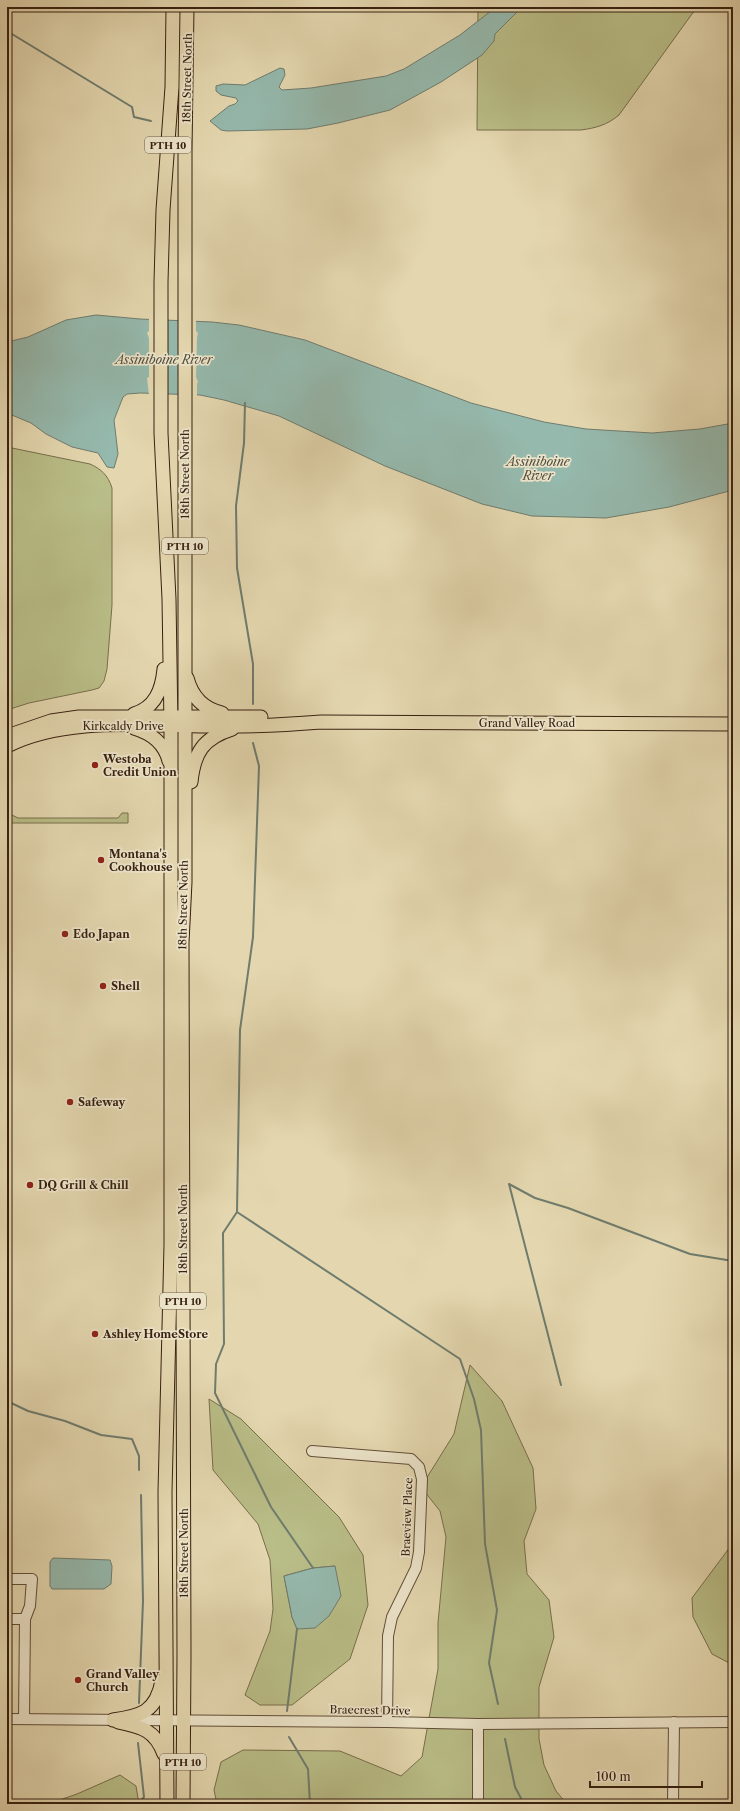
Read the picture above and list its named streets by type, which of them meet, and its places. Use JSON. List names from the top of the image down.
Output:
{
  "streets": {
    "main road": [
      "18th Street North",
      "PTH 10",
      "Grand Valley Road",
      "Kirkcaldy Drive"
    ],
    "street": ["Braeview Place", "Braecrest Drive"]
  },
  "crossings": [
    ["18th Street North", "Grand Valley Road"],
    ["18th Street North", "Kirkcaldy Drive"],
    ["18th Street North", "Braecrest Drive"],
    ["Grand Valley Road", "Kirkcaldy Drive"],
    ["Braeview Place", "Braecrest Drive"]
  ],
  "water": ["Assiniboine River"],
  "places": [
    "Westoba Credit Union",
    "Montana's Cookhouse",
    "Edo Japan",
    "Shell",
    "Safeway",
    "DQ Grill & Chill",
    "Ashley HomeStore",
    "Grand Valley Church"
  ],
  "scale_bar": "100 m"
}
